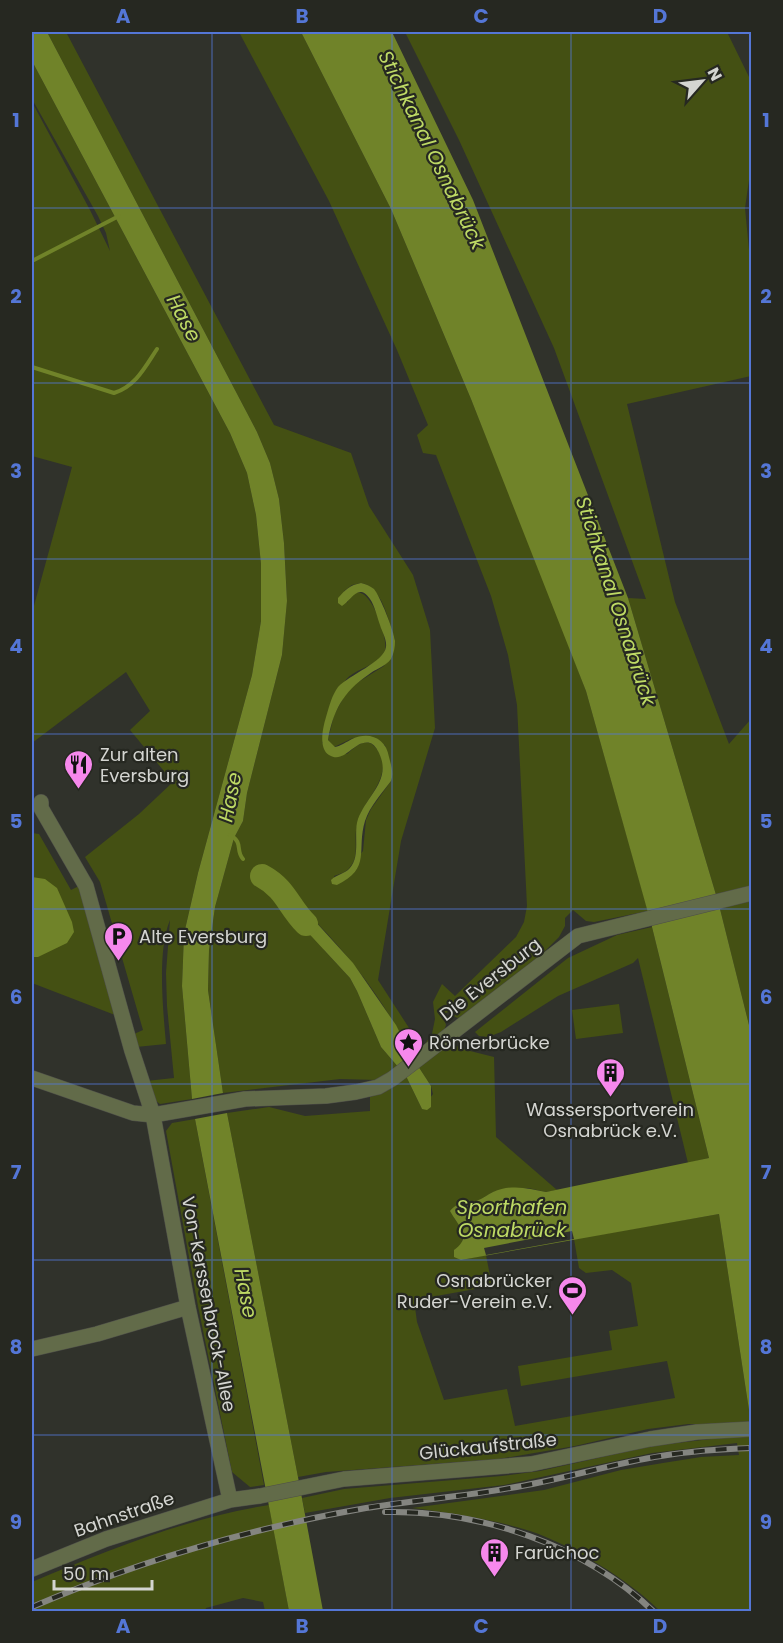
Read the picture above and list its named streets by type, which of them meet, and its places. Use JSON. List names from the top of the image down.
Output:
{
  "streets": {
    "street": [
      "Die Eversburg",
      "Von-Kerssenbrock-Allee",
      "Glückaufstraße",
      "Bahnstraße"
    ]
  },
  "crossings": [
    ["Die Eversburg", "Von-Kerssenbrock-Allee"],
    ["Von-Kerssenbrock-Allee", "Glückaufstraße"],
    ["Von-Kerssenbrock-Allee", "Bahnstraße"],
    ["Glückaufstraße", "Bahnstraße"]
  ],
  "water": ["Stichkanal Osnabrück", "Hase", "Sporthafen Osnabrück"],
  "places": {
    "restaurant": ["Zur alten Eversburg"],
    "parking": ["Alte Eversburg"],
    "place": ["Römerbrücke"],
    "building": ["Wassersportverein Osnabrück e.V.", "Farüchoc"],
    "sports": ["Osnabrücker Ruder-Verein e.V."]
  },
  "scale_bar": "50 m",
  "north": "top right",
  "grid": {
    "columns": [
      "A",
      "B",
      "C",
      "D"
    ],
    "rows": [
      "1",
      "2",
      "3",
      "4",
      "5",
      "6",
      "7",
      "8",
      "9"
    ]
  }
}
